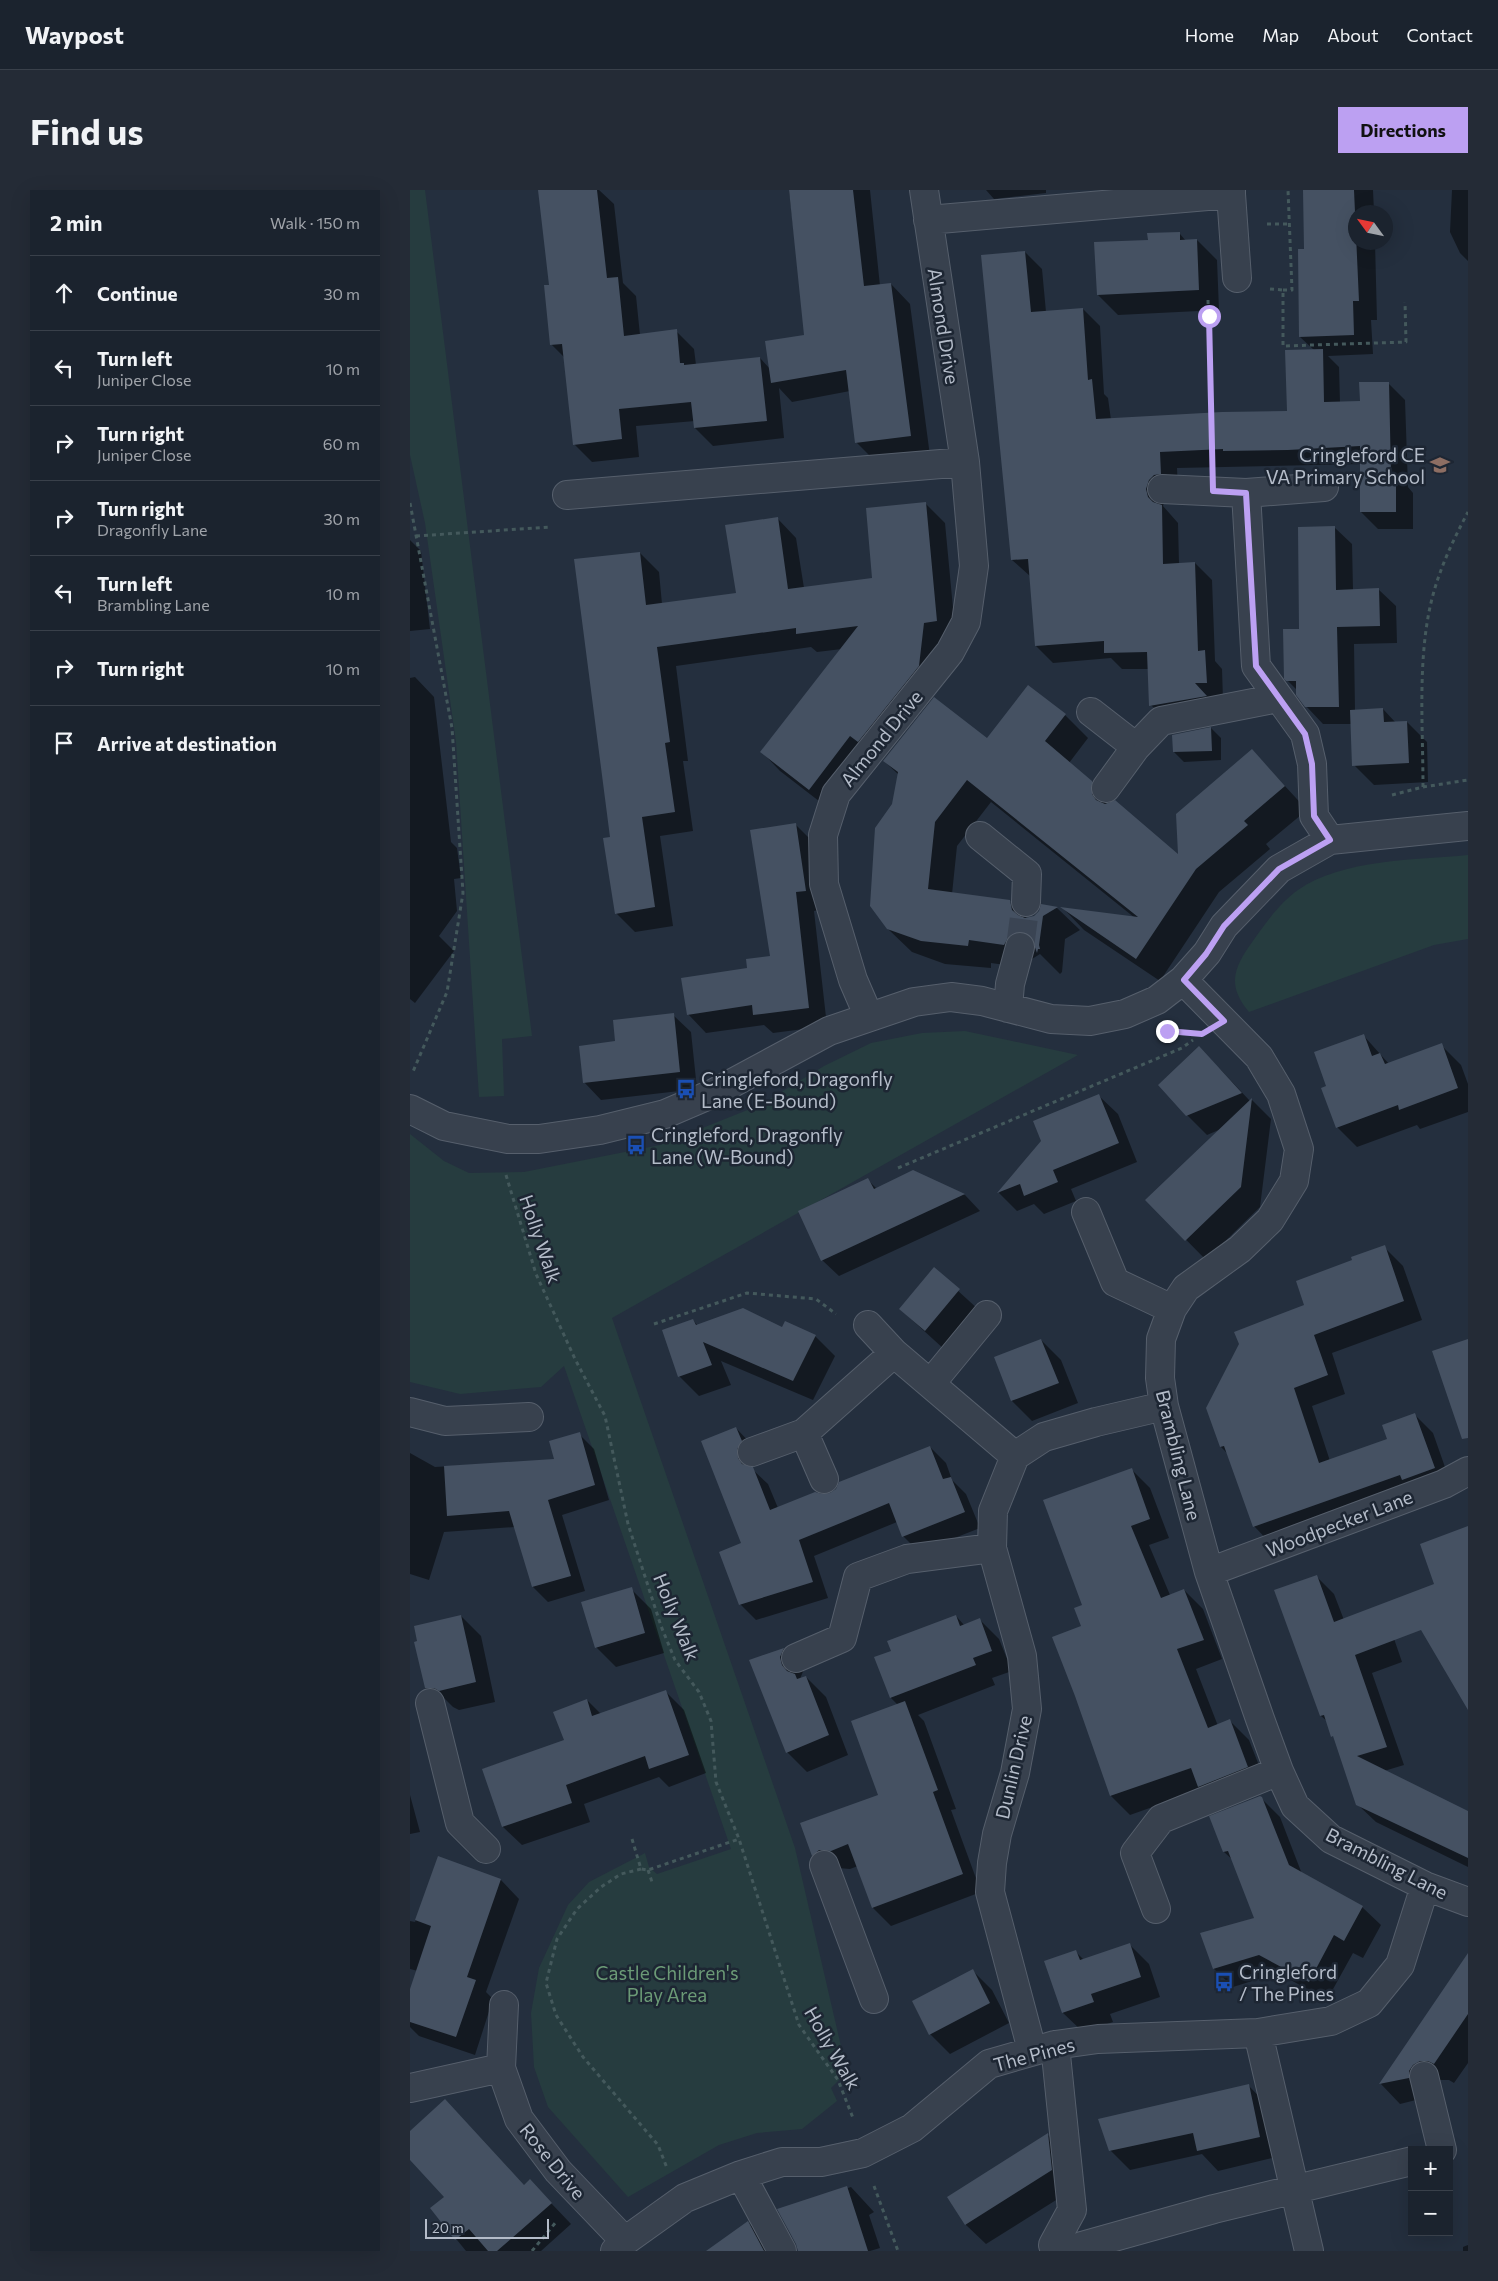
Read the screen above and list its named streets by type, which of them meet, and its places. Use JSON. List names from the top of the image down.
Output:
{
  "streets": {
    "street": [
      "Almond Drive",
      "Brambling Lane",
      "Woodpecker Lane",
      "Dunlin Drive",
      "The Pines",
      "Rose Drive"
    ],
    "path": ["Holly Walk"]
  },
  "crossings": [
    ["Holly Walk", "The Pines"],
    ["Brambling Lane", "Woodpecker Lane"],
    ["Brambling Lane", "The Pines"],
    ["Dunlin Drive", "The Pines"],
    ["The Pines", "Rose Drive"]
  ],
  "parks": ["Castle Children's Play Area"],
  "places": {
    "school or university": ["Cringleford CE VA Primary School"],
    "bus stop": ["Cringleford, Dragonfly Lane (E-Bound)", "Cringleford, Dragonfly Lane (W-Bound)", "Cringleford / The Pines"]
  },
  "scale_bar": "20 m",
  "north": "top left",
  "page": {
    "header": "Waypost",
    "nav": [
      "Home",
      "Map",
      "About",
      "Contact"
    ],
    "buttons": "Directions",
    "title": "Find us",
    "heading": ["2 min", "Walk · 150 m"],
    "list": [
      ["Continue", "30 m"],
      ["Turn left", "Juniper Close", "10 m"],
      ["Turn right", "Juniper Close", "60 m"],
      ["Turn right", "Dragonfly Lane", "30 m"],
      ["Turn left", "Brambling Lane", "10 m"],
      ["Turn right", "10 m"],
      "Arrive at destination"
    ],
    "map_buttons": ["+", "−"],
    "scale": "20 m"
  }
}
